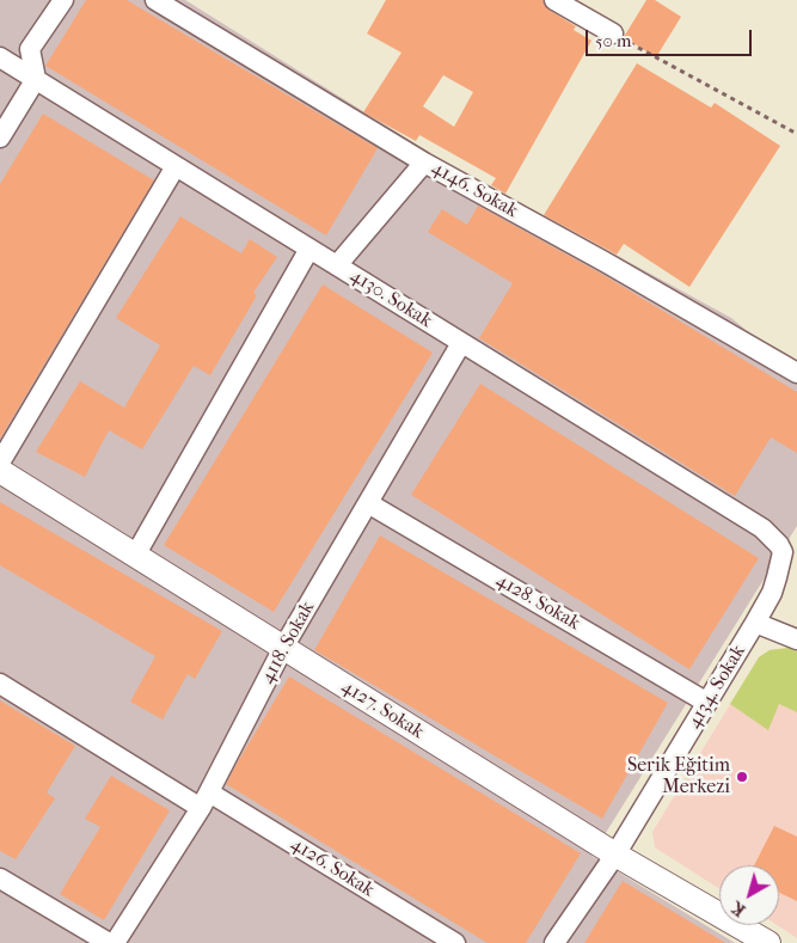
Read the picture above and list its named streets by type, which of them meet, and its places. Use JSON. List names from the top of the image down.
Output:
{
  "streets": {
    "street": [
      "4146. Sokak",
      "4130. Sokak",
      "4128. Sokak",
      "4118. Sokak",
      "4134. Sokak",
      "4127. Sokak",
      "4126. Sokak"
    ]
  },
  "crossings": [
    ["4130. Sokak", "4118. Sokak"],
    ["4130. Sokak", "4134. Sokak"],
    ["4128. Sokak", "4118. Sokak"],
    ["4128. Sokak", "4134. Sokak"],
    ["4118. Sokak", "4127. Sokak"],
    ["4118. Sokak", "4126. Sokak"],
    ["4134. Sokak", "4127. Sokak"]
  ],
  "places": ["Serik Eğitim Merkezi"],
  "scale_bar": "50 m",
  "north": "bottom left"
}
